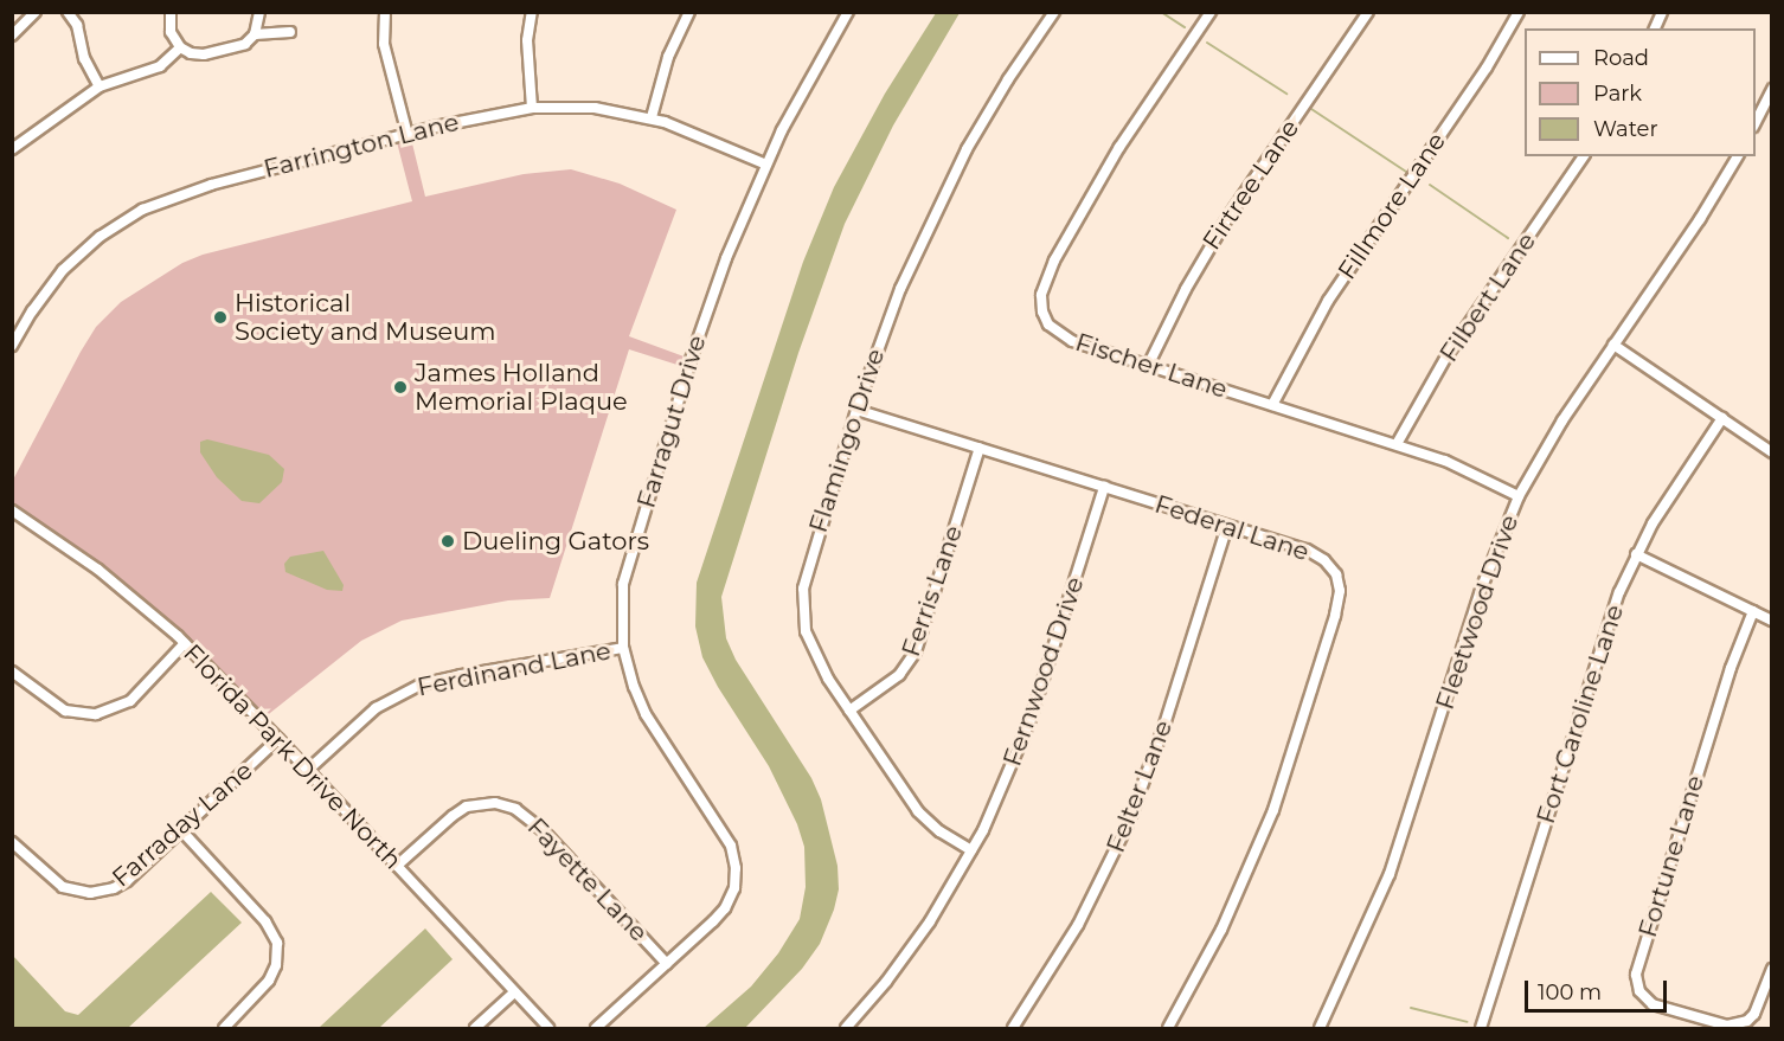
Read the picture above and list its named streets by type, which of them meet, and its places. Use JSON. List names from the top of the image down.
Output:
{
  "streets": {
    "street": [
      "Farrington Lane",
      "Firtree Lane",
      "Fillmore Lane",
      "Filbert Lane",
      "Fischer Lane",
      "Farragut Drive",
      "Flamingo Drive",
      "Federal Lane",
      "Ferris Lane",
      "Fleetwood Drive",
      "Ferdinand Lane",
      "Fernwood Drive",
      "Fort Caroline Lane",
      "Florida Park Drive North",
      "Felter Lane",
      "Farraday Lane",
      "Fortune Lane",
      "Fayette Lane"
    ]
  },
  "crossings": [
    ["Farrington Lane", "Farragut Drive"],
    ["Firtree Lane", "Fischer Lane"],
    ["Fillmore Lane", "Fischer Lane"],
    ["Filbert Lane", "Fischer Lane"],
    ["Fischer Lane", "Fleetwood Drive"],
    ["Farragut Drive", "Ferdinand Lane"],
    ["Farragut Drive", "Fayette Lane"],
    ["Flamingo Drive", "Federal Lane"],
    ["Flamingo Drive", "Ferris Lane"],
    ["Flamingo Drive", "Fernwood Drive"],
    ["Federal Lane", "Ferris Lane"],
    ["Federal Lane", "Fernwood Drive"],
    ["Federal Lane", "Felter Lane"],
    ["Ferdinand Lane", "Florida Park Drive North"],
    ["Florida Park Drive North", "Farraday Lane"],
    ["Florida Park Drive North", "Fayette Lane"]
  ],
  "places": ["Historical Society and Museum", "James Holland Memorial Plaque", "Dueling Gators"],
  "legend": ["Road", "Park", "Water"],
  "scale_bar": "100 m"
}
